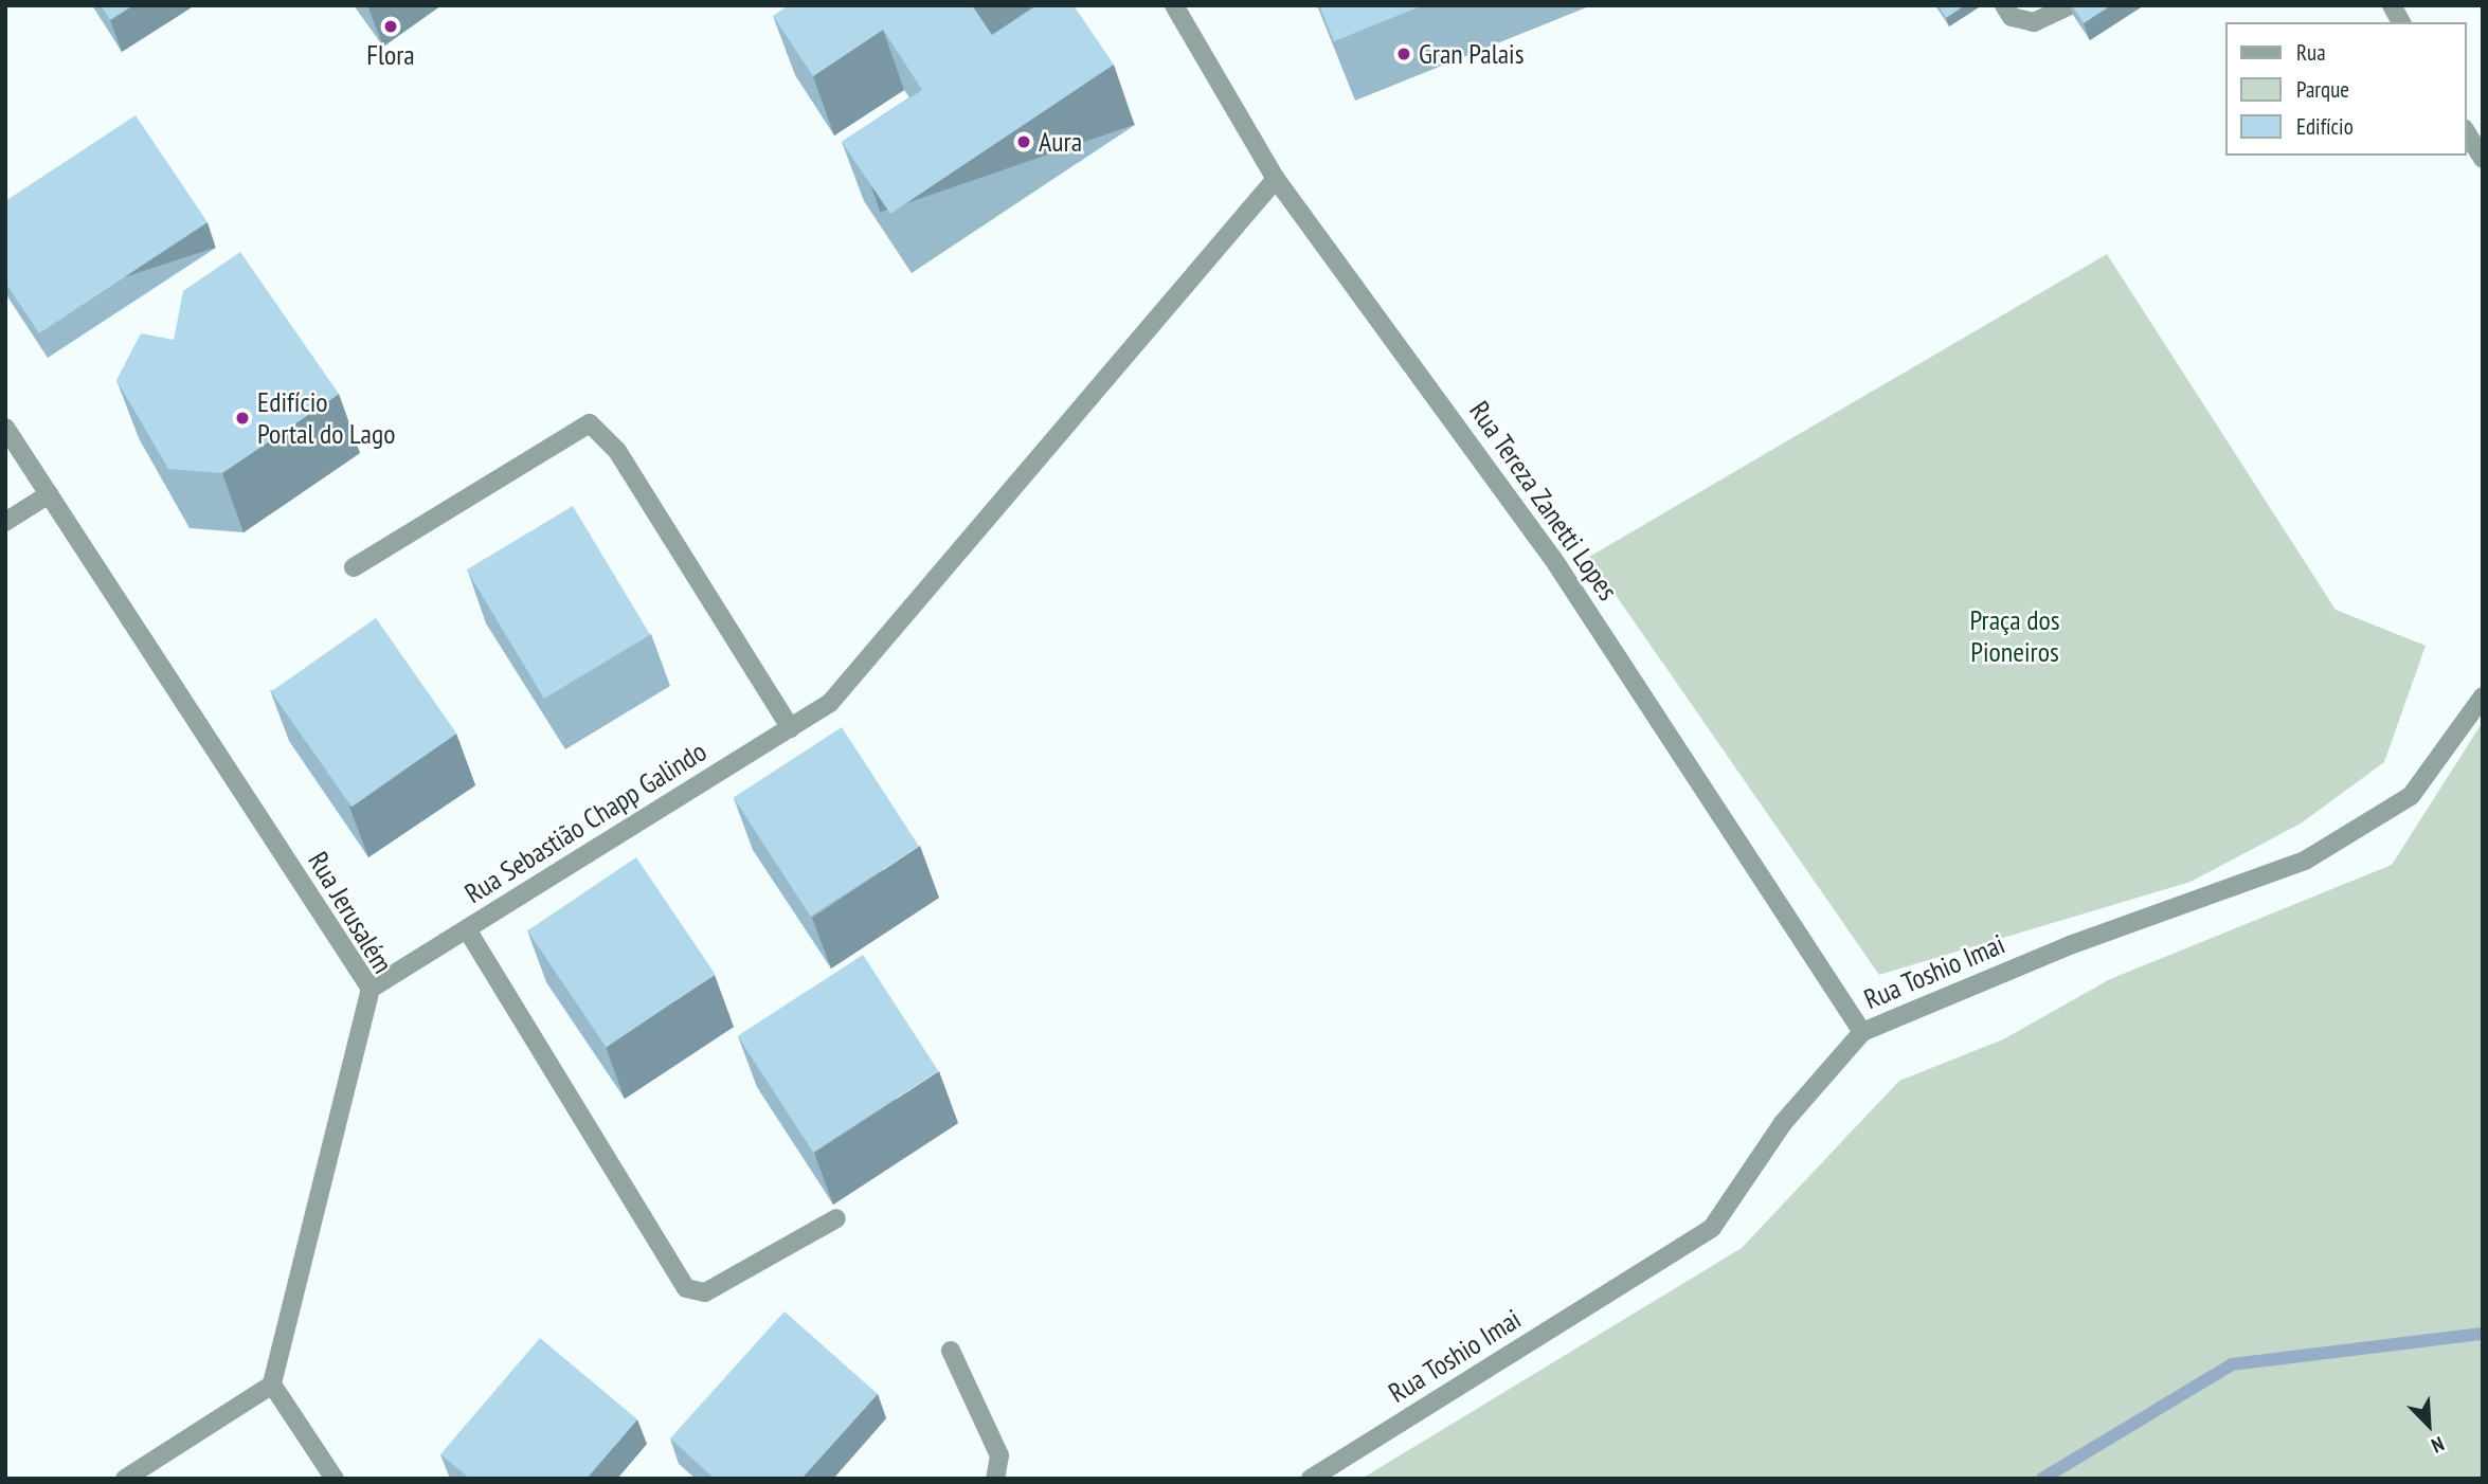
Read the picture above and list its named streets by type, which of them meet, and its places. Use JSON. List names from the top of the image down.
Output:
{
  "streets": {
    "street": [
      "Rua Tereza Zanetti Lopes",
      "Rua Sebastião Chapp Galindo",
      "Rua Jerusalém",
      "Rua Toshio Imai"
    ]
  },
  "crossings": [
    ["Rua Tereza Zanetti Lopes", "Rua Sebastião Chapp Galindo"],
    ["Rua Tereza Zanetti Lopes", "Rua Toshio Imai"],
    ["Rua Sebastião Chapp Galindo", "Rua Jerusalém"]
  ],
  "parks": ["Praça dos Pioneiros"],
  "places": [
    "Flora",
    "Gran Palais",
    "Aura",
    "Edifício Portal do Lago"
  ],
  "legend": ["Rua", "Parque", "Edifício"],
  "north": "bottom right"
}
